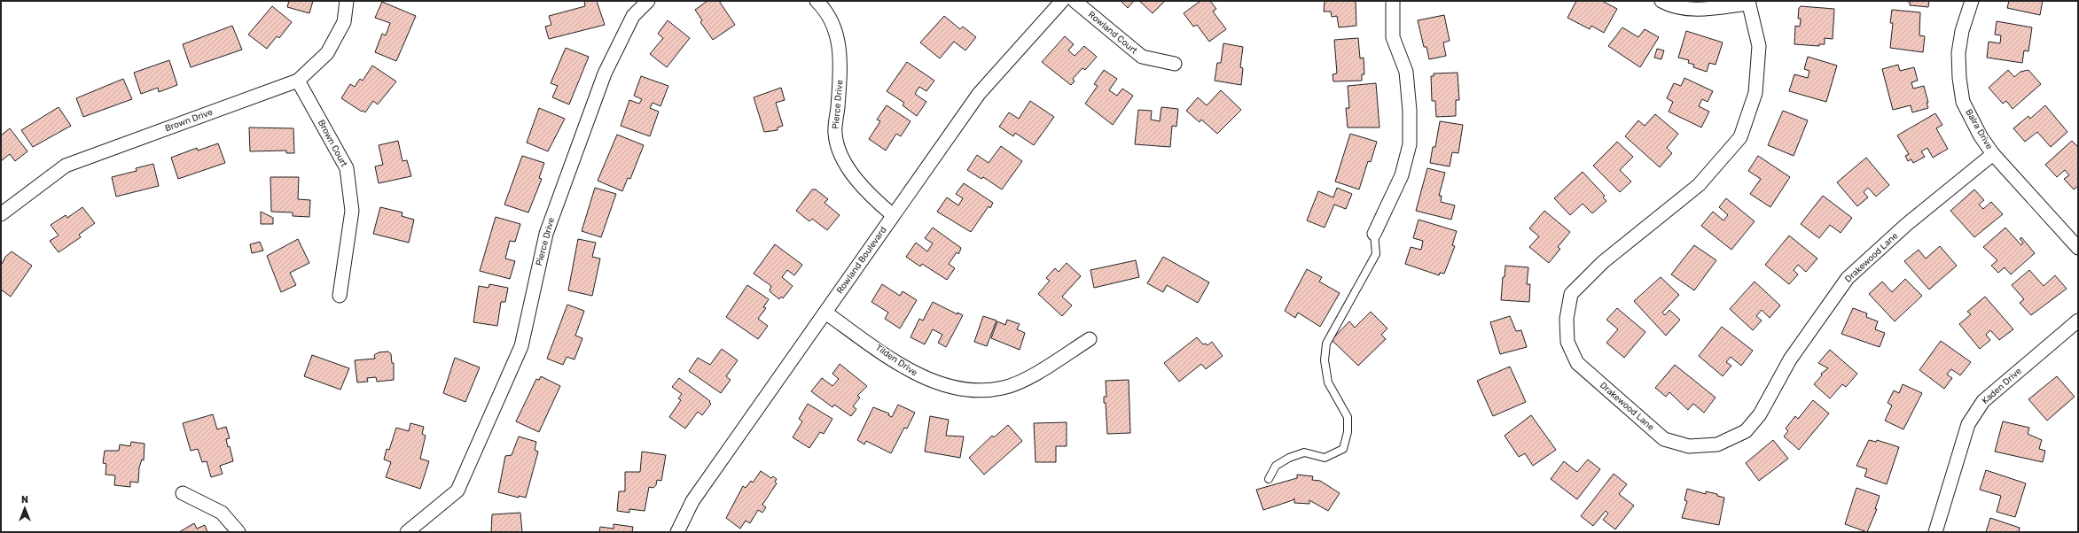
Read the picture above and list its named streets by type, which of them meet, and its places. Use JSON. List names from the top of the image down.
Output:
{
  "streets": {
    "street": [
      "Rowland Court",
      "Pierce Drive",
      "Brown Drive",
      "Balra Drive",
      "Brown Court",
      "Drakewood Lane",
      "Rowland Boulevard",
      "Tilden Drive",
      "Kaden Drive"
    ]
  },
  "crossings": [
    ["Pierce Drive", "Rowland Boulevard"],
    ["Brown Drive", "Brown Court"],
    ["Balra Drive", "Drakewood Lane"],
    ["Rowland Boulevard", "Tilden Drive"]
  ],
  "north": "top"
}
